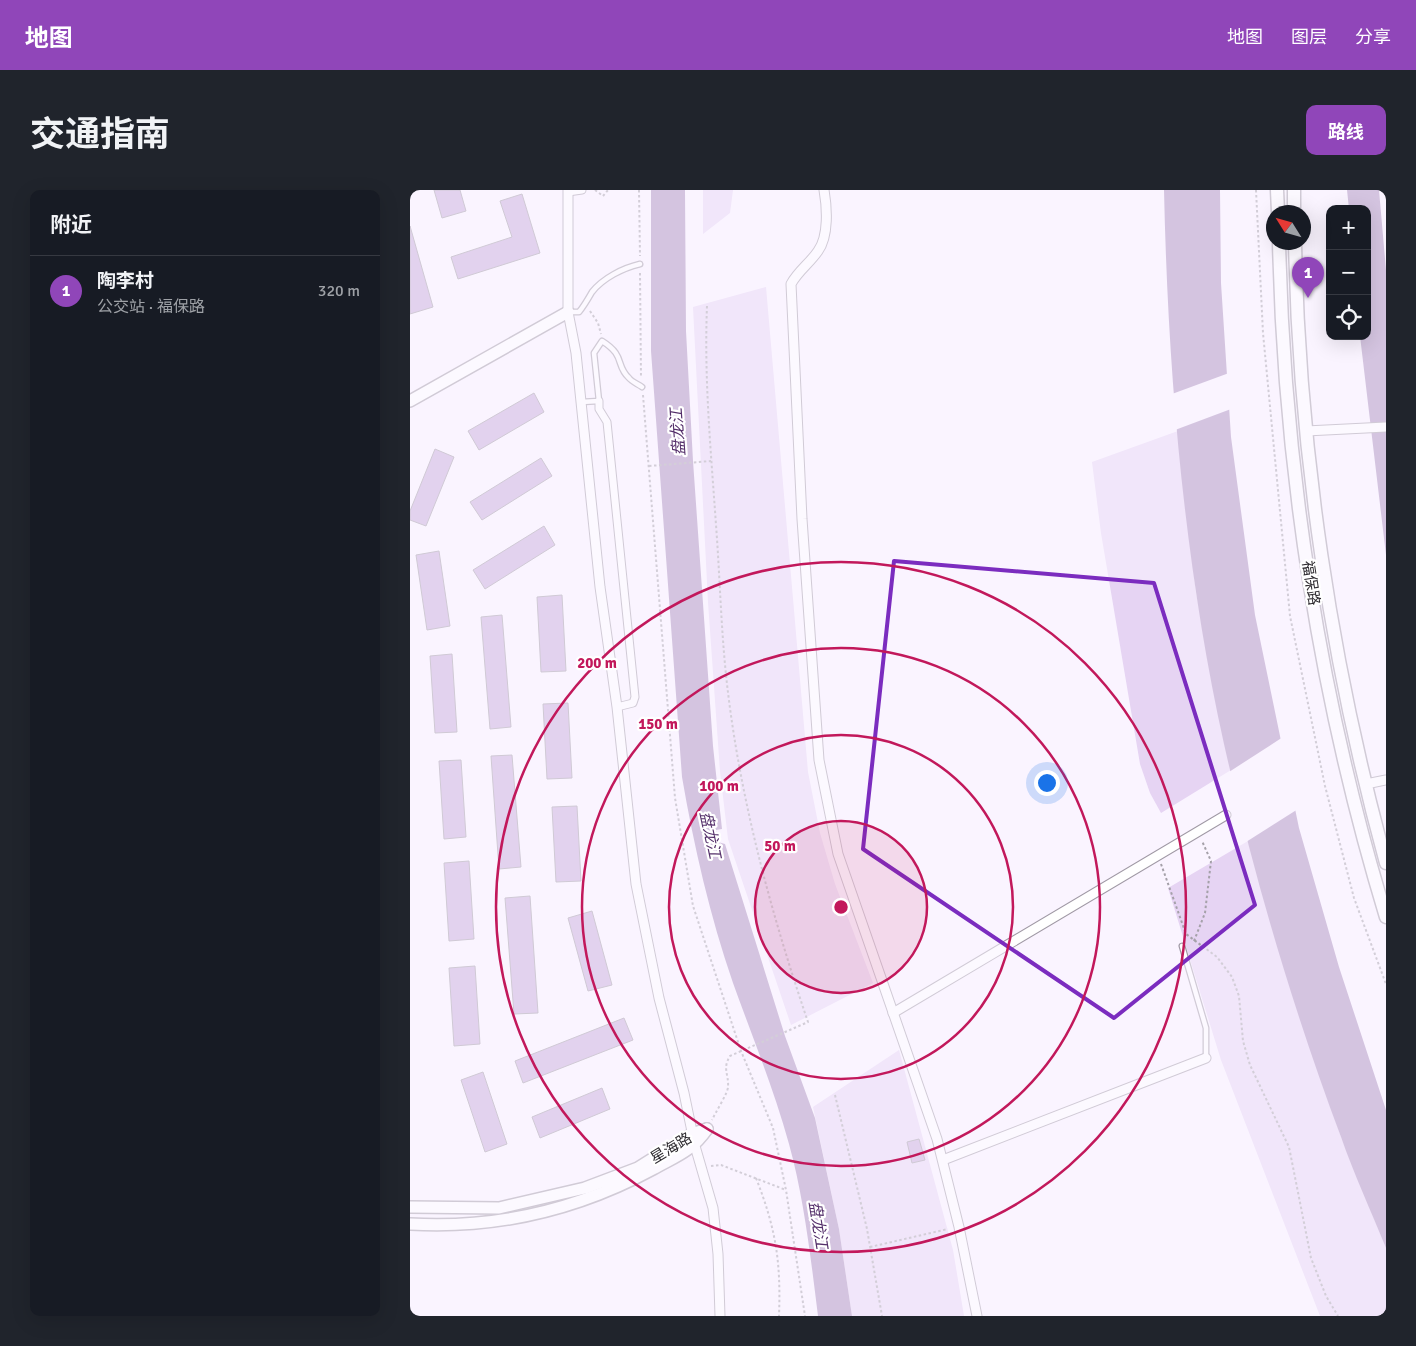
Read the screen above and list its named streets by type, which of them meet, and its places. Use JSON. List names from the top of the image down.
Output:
{
  "streets": {
    "main road": ["福保路"],
    "street": ["星海路"]
  },
  "water": ["盘龙江"],
  "north": "top left",
  "page": {
    "header": "地图",
    "nav": ["地图", "图层", "分享"],
    "title": "交通指南",
    "buttons": "路线",
    "heading": "附近",
    "map_buttons": ["+", "−"],
    "list": [
      {
        "mark": "1",
        "name": "陶李村",
        "note": "公交站 · 福保路",
        "value": "320 m"
      }
    ],
    "pins": "1"
  },
  "rings": [
    "200 m",
    "150 m",
    "100 m",
    "50 m"
  ]
}
